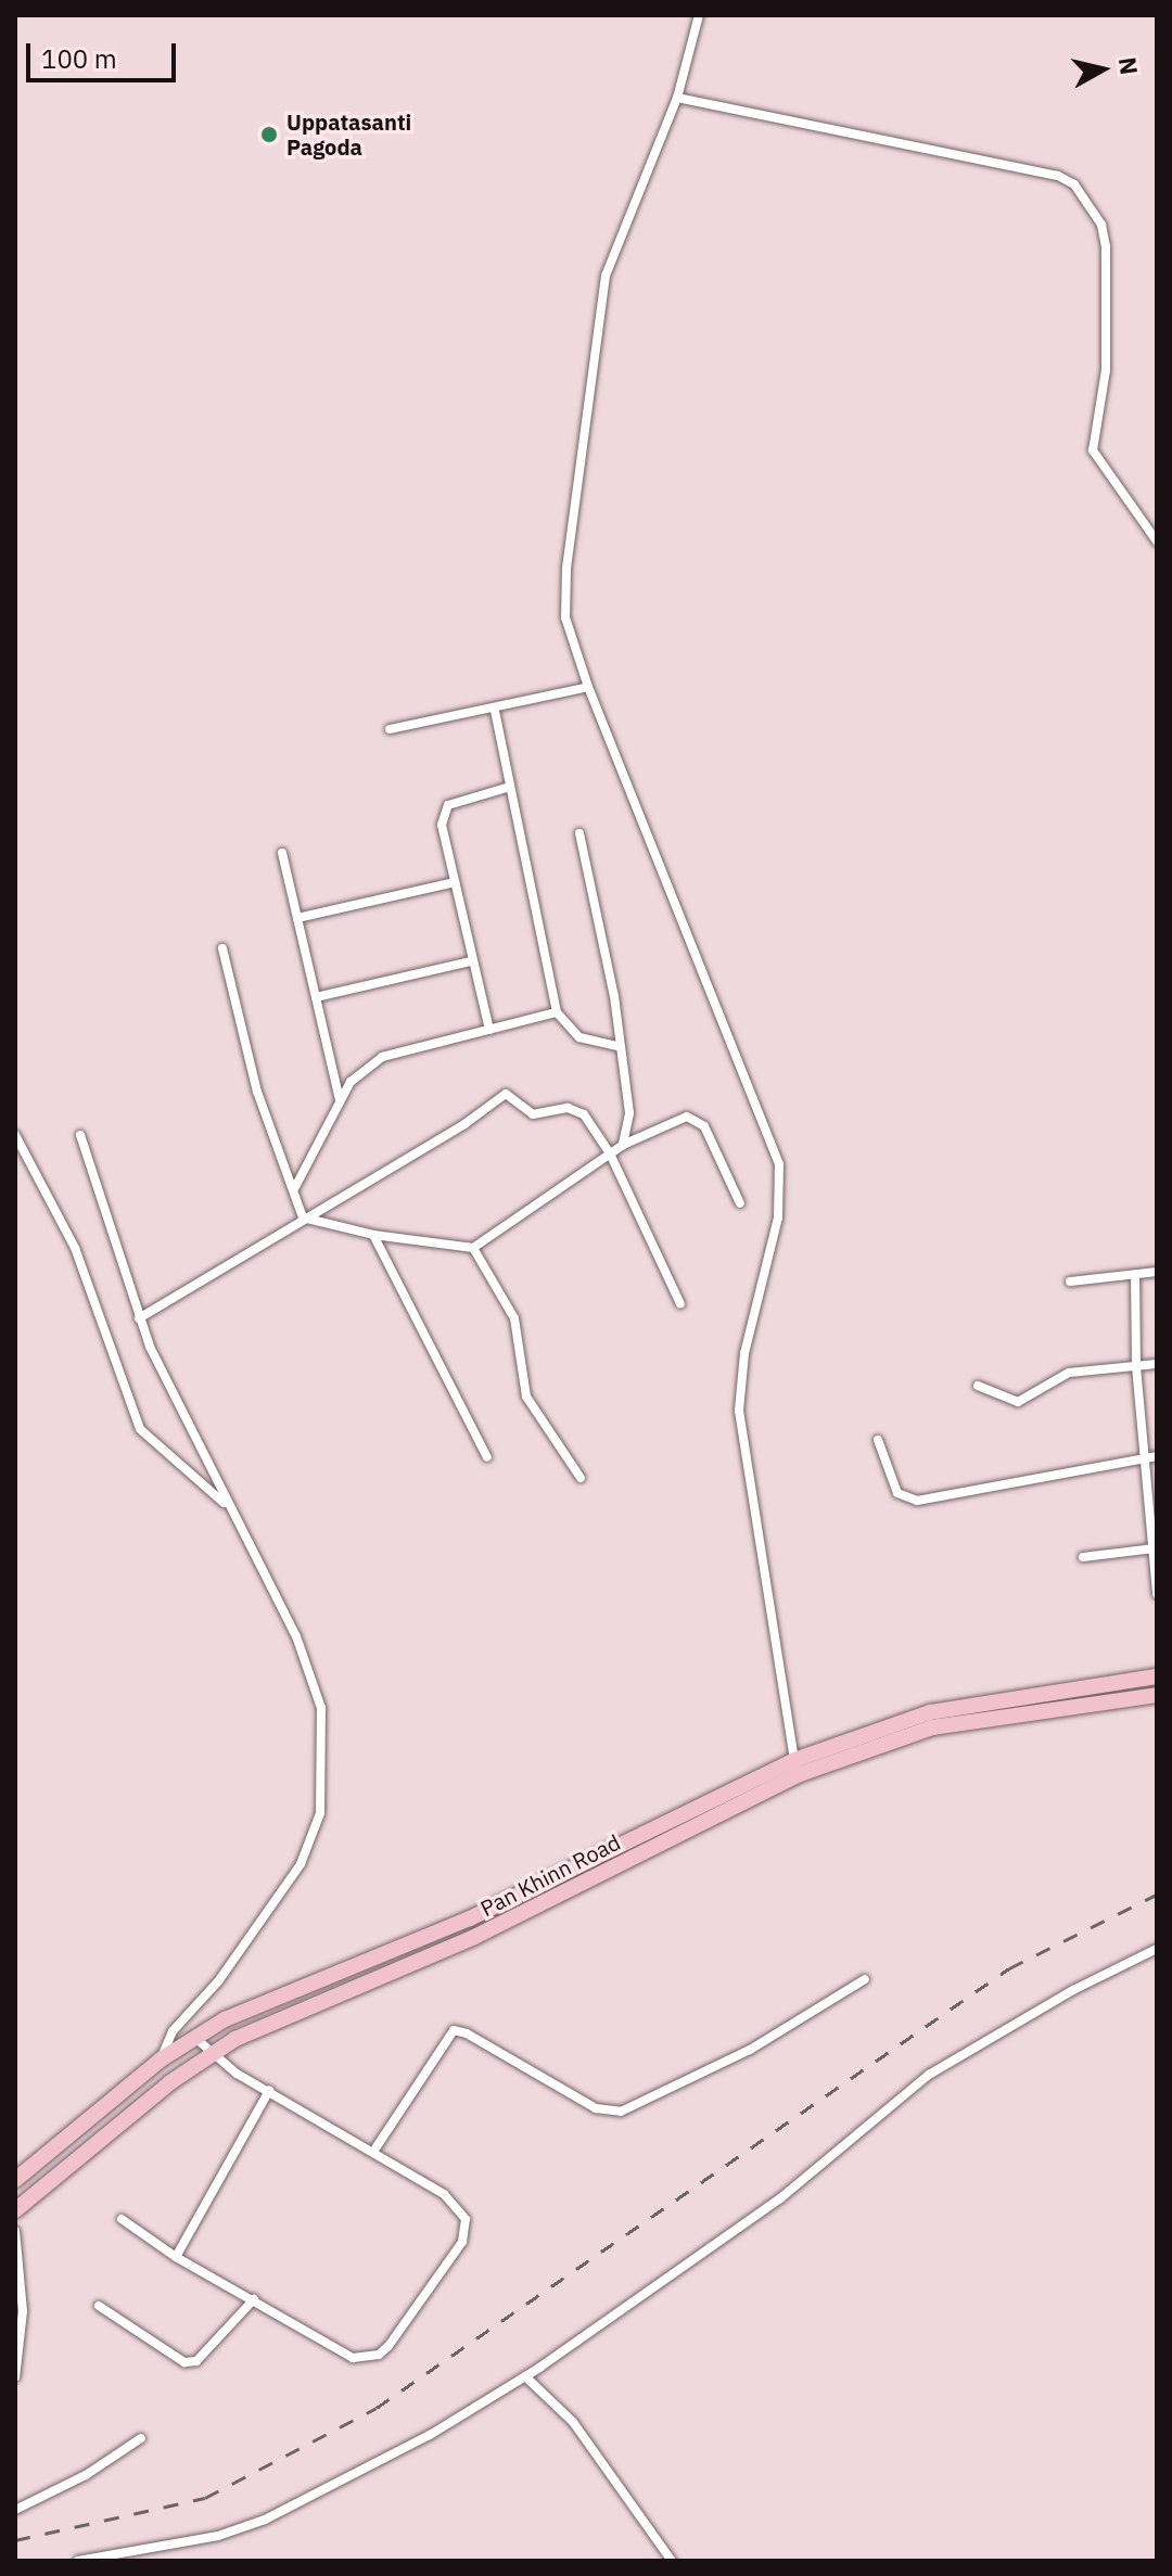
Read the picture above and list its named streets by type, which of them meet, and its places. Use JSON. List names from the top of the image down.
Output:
{
  "streets": {
    "main road": ["Pan Khinn Road"]
  },
  "places": ["Uppatasanti Pagoda"],
  "scale_bar": "100 m",
  "north": "right"
}
